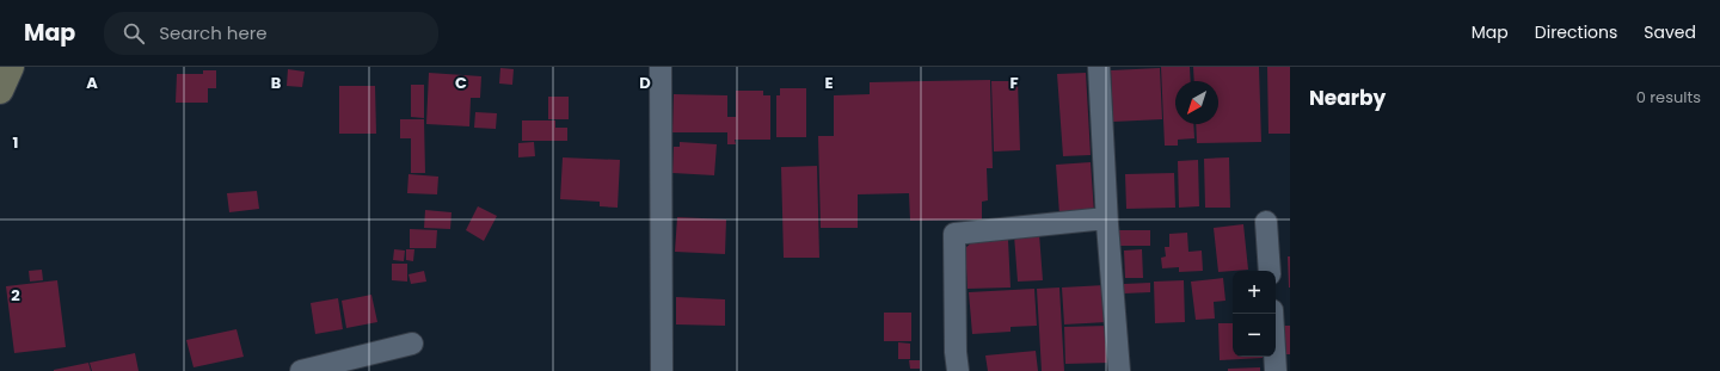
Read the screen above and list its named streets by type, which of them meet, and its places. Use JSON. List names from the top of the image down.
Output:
{
  "north": "bottom left",
  "page": {
    "header": "Map",
    "search": "Search here",
    "nav": ["Map", "Directions", "Saved"],
    "heading": ["Nearby", "0 results"],
    "map_buttons": ["+", "−"]
  },
  "grid": {
    "columns": [
      "A",
      "B",
      "C",
      "D",
      "E",
      "F"
    ],
    "rows": ["1", "2"]
  }
}
